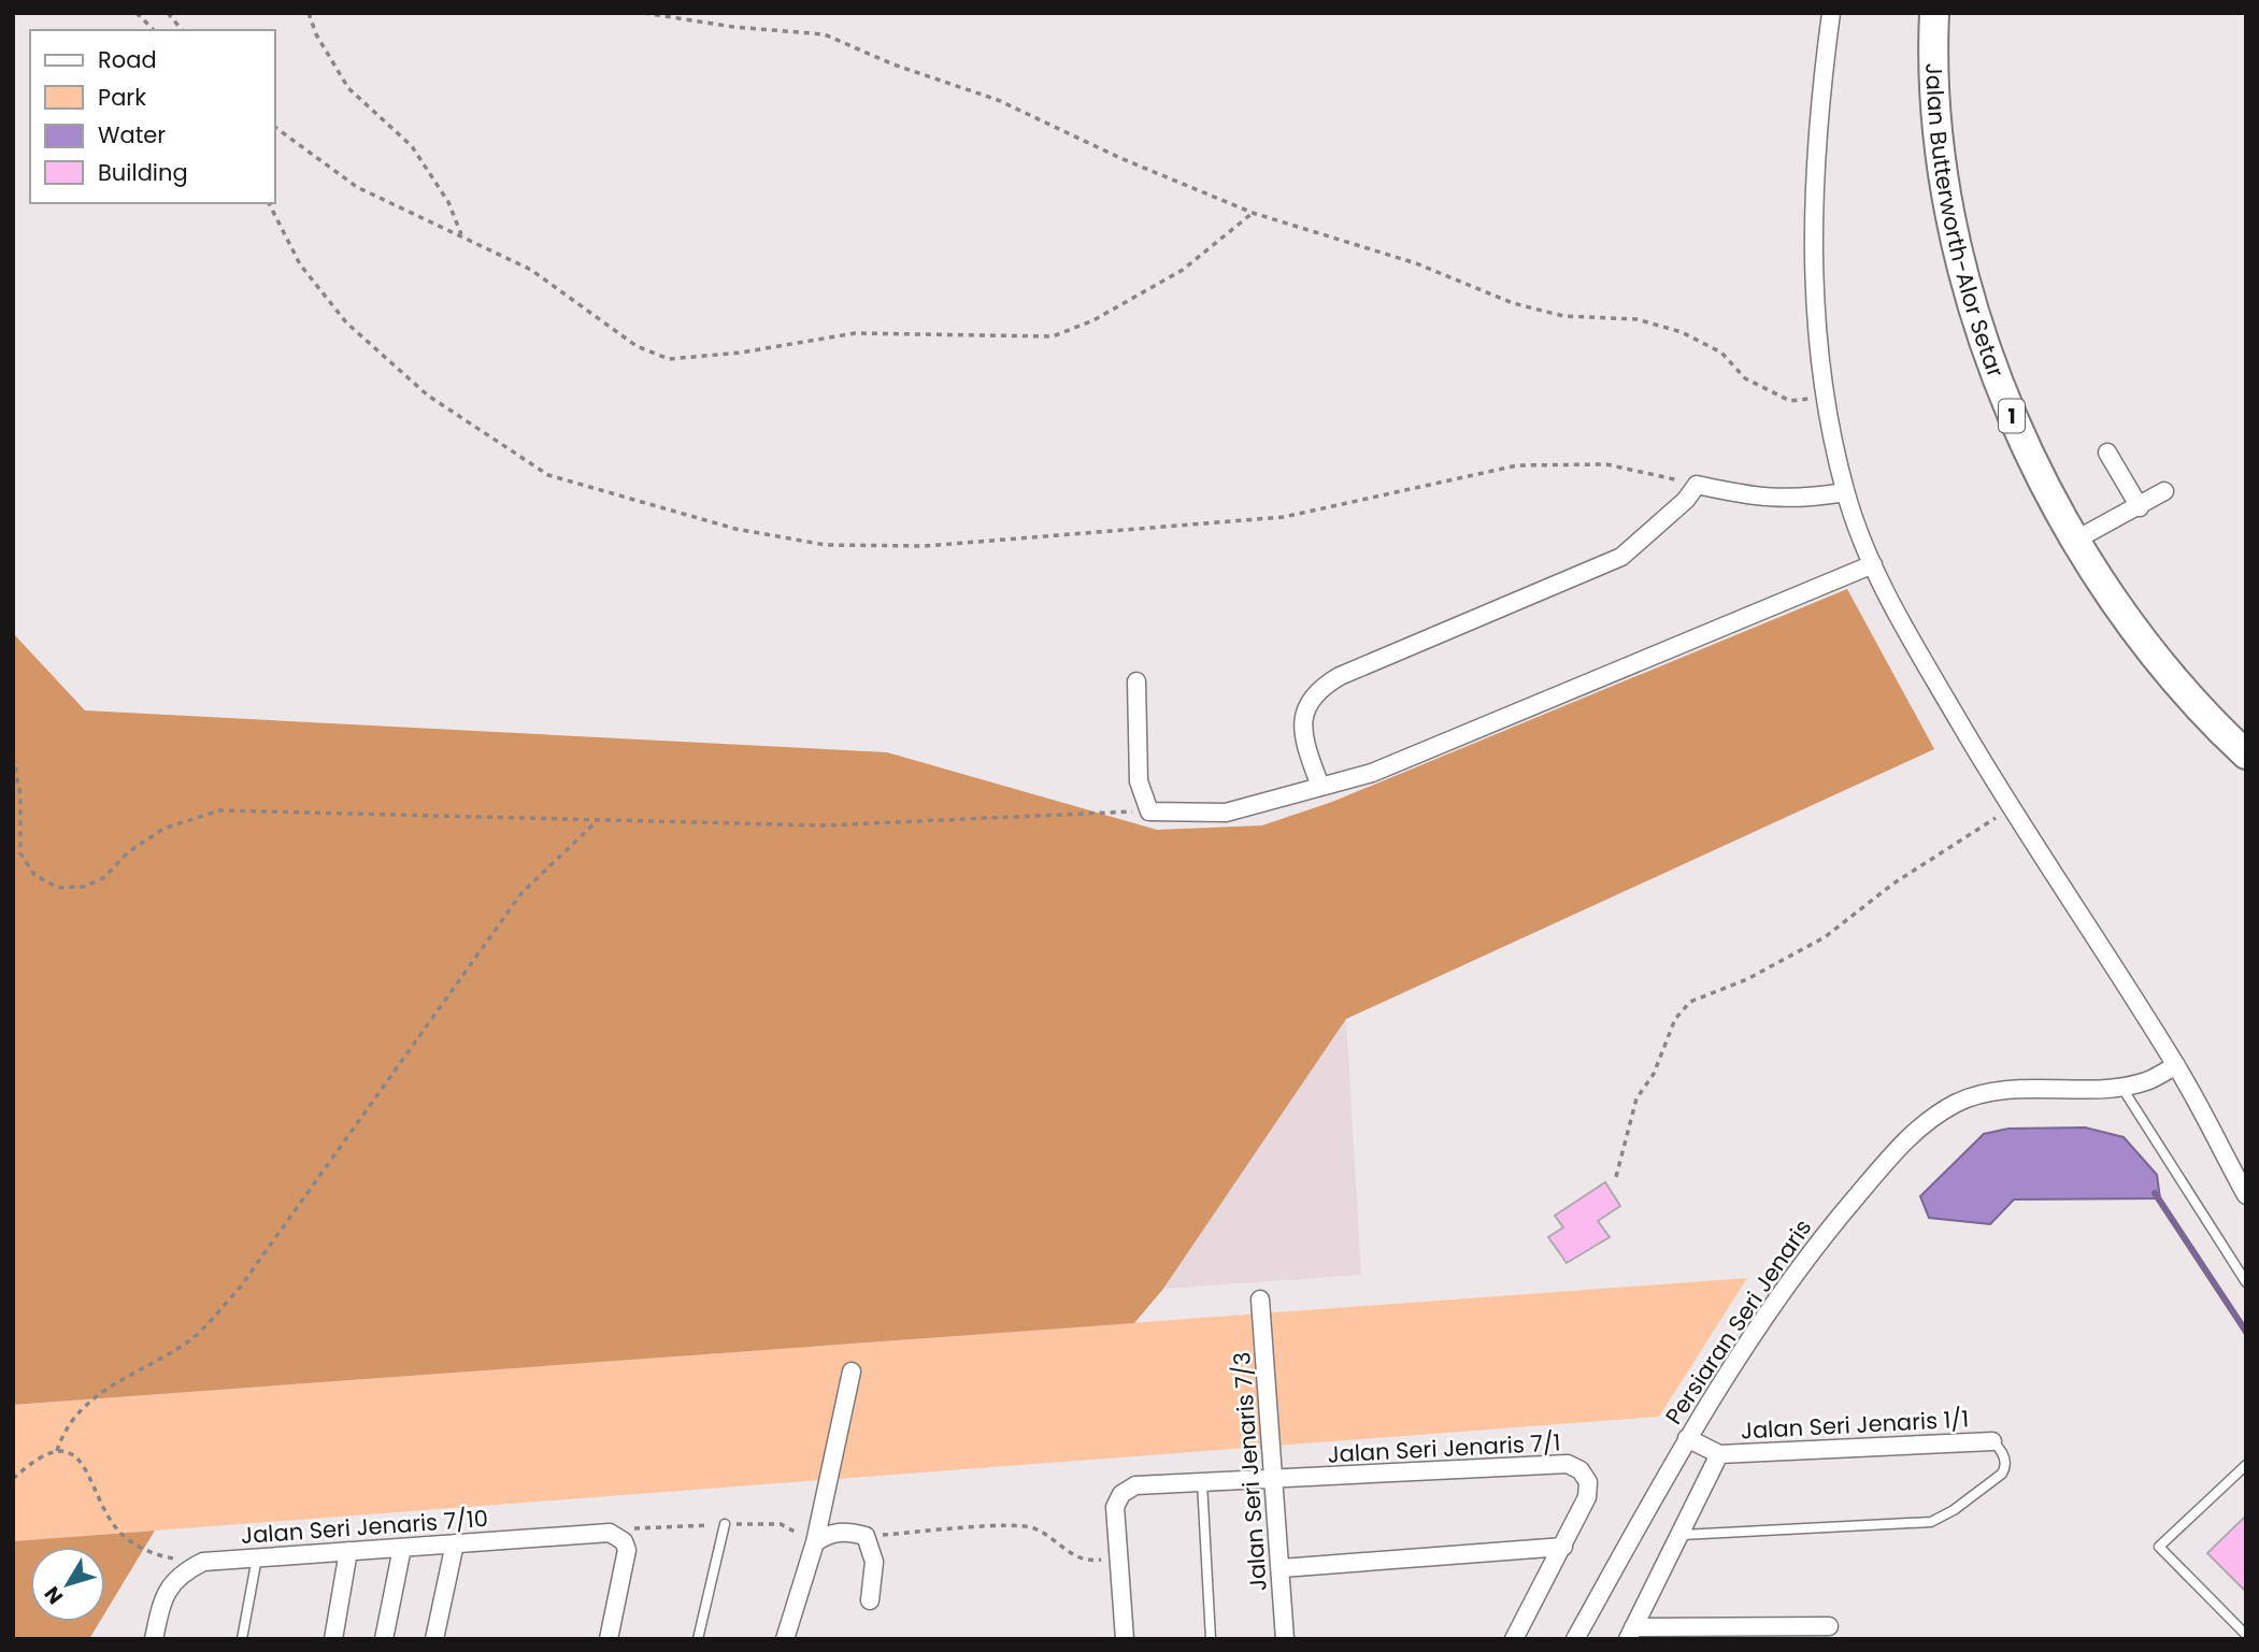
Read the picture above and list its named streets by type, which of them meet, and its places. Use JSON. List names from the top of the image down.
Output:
{
  "streets": {
    "main road": ["Jalan Butterworth-Alor Setar", "1"],
    "street": [
      "Persiaran Seri Jenaris",
      "Jalan Seri Jenaris 1/1",
      "Jalan Seri Jenaris 7/1",
      "Jalan Seri Jenaris 7/3",
      "Jalan Seri Jenaris 7/10"
    ]
  },
  "crossings": [
    ["Jalan Seri Jenaris 7/1", "Jalan Seri Jenaris 7/3"]
  ],
  "legend": [
    "Road",
    "Park",
    "Water",
    "Building"
  ],
  "north": "bottom left"
}
